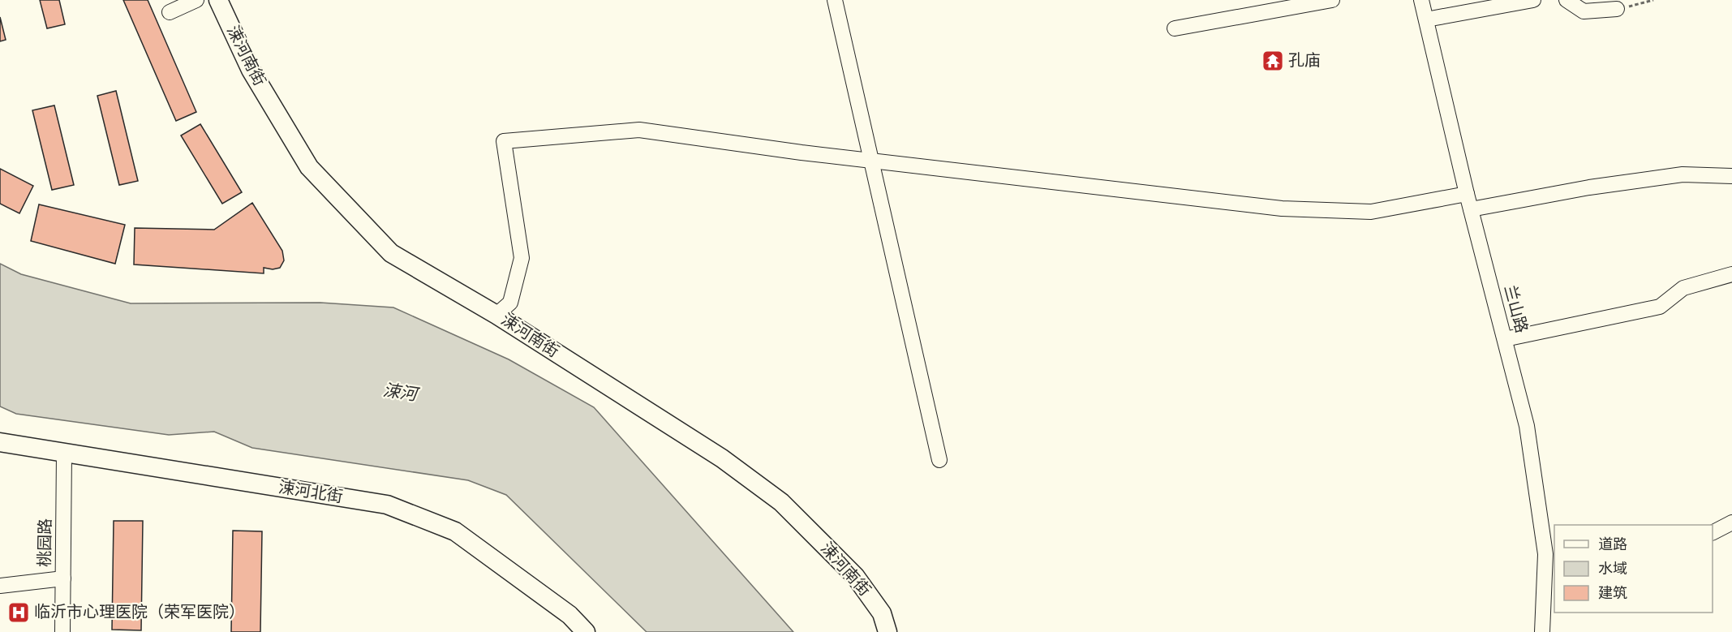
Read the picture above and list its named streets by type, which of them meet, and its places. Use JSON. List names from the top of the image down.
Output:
{
  "streets": {
    "main road": ["涑河南街", "涑河北街"],
    "street": ["兰山路", "桃园路"]
  },
  "crossings": [
    ["涑河北街", "桃园路"]
  ],
  "water": ["涑河"],
  "places": {
    "temple": ["孔庙"],
    "hospital": ["临沂市心理医院（荣军医院）"]
  },
  "legend": ["道路", "水域", "建筑"]
}
